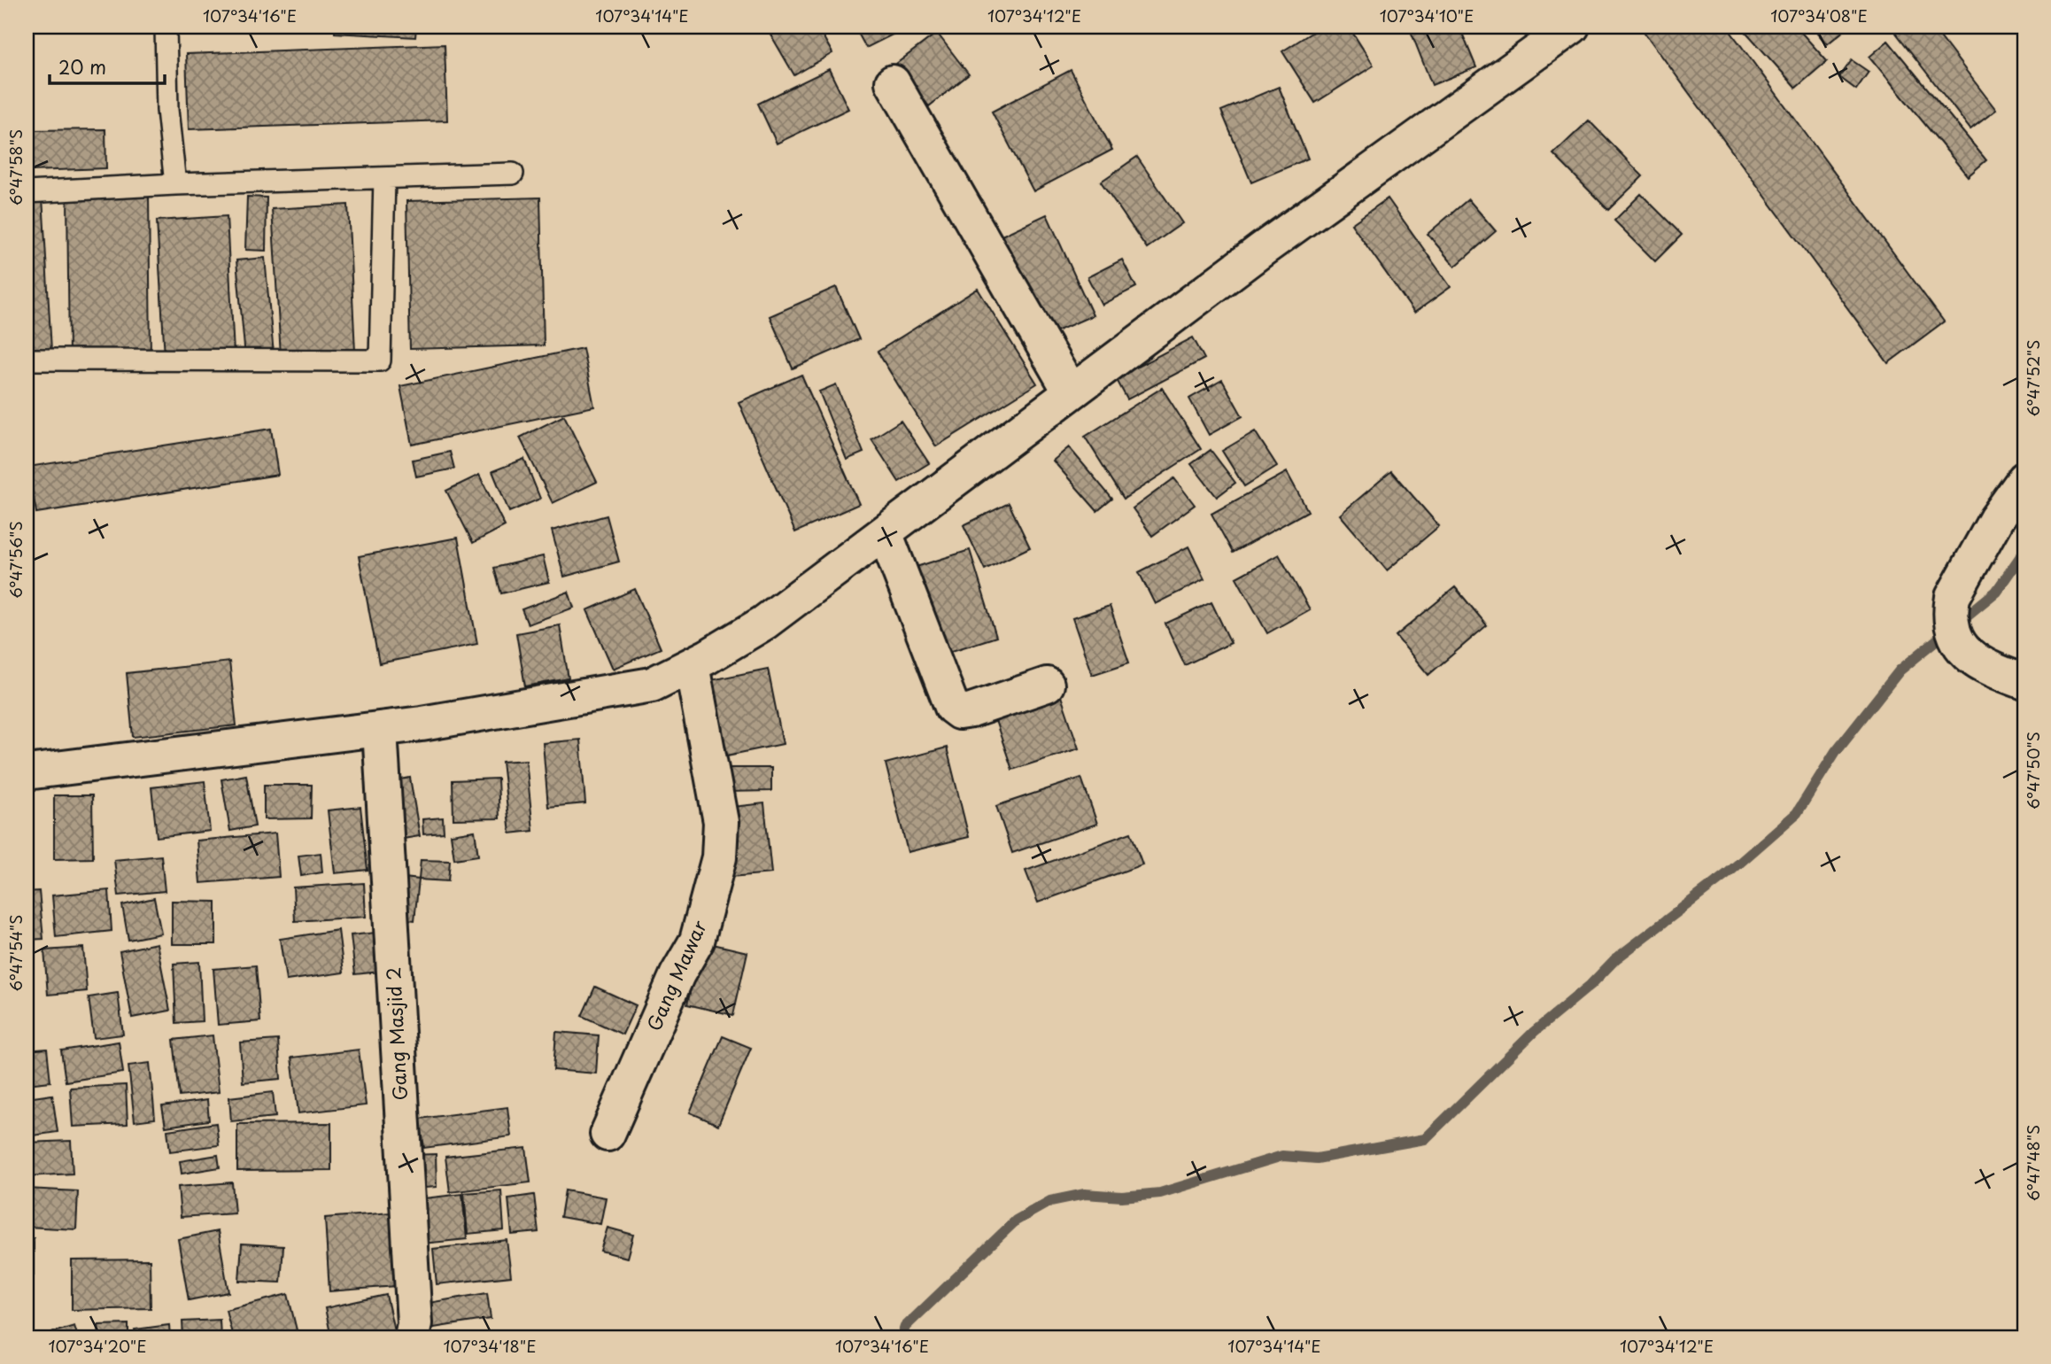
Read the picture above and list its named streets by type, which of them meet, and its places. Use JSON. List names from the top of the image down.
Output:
{
  "streets": {
    "street": ["Gang Mawar", "Gang Masjid 2"]
  },
  "scale_bar": "20 m",
  "coordinates": [
    "107°34'16\"E",
    "107°34'14\"E",
    "107°34'12\"E",
    "107°34'10\"E",
    "107°34'08\"E",
    "6°47'58\"S",
    "6°47'52\"S",
    "6°47'56\"S",
    "6°47'50\"S",
    "6°47'54\"S",
    "6°47'48\"S",
    "107°34'20\"E",
    "107°34'18\"E"
  ]
}
